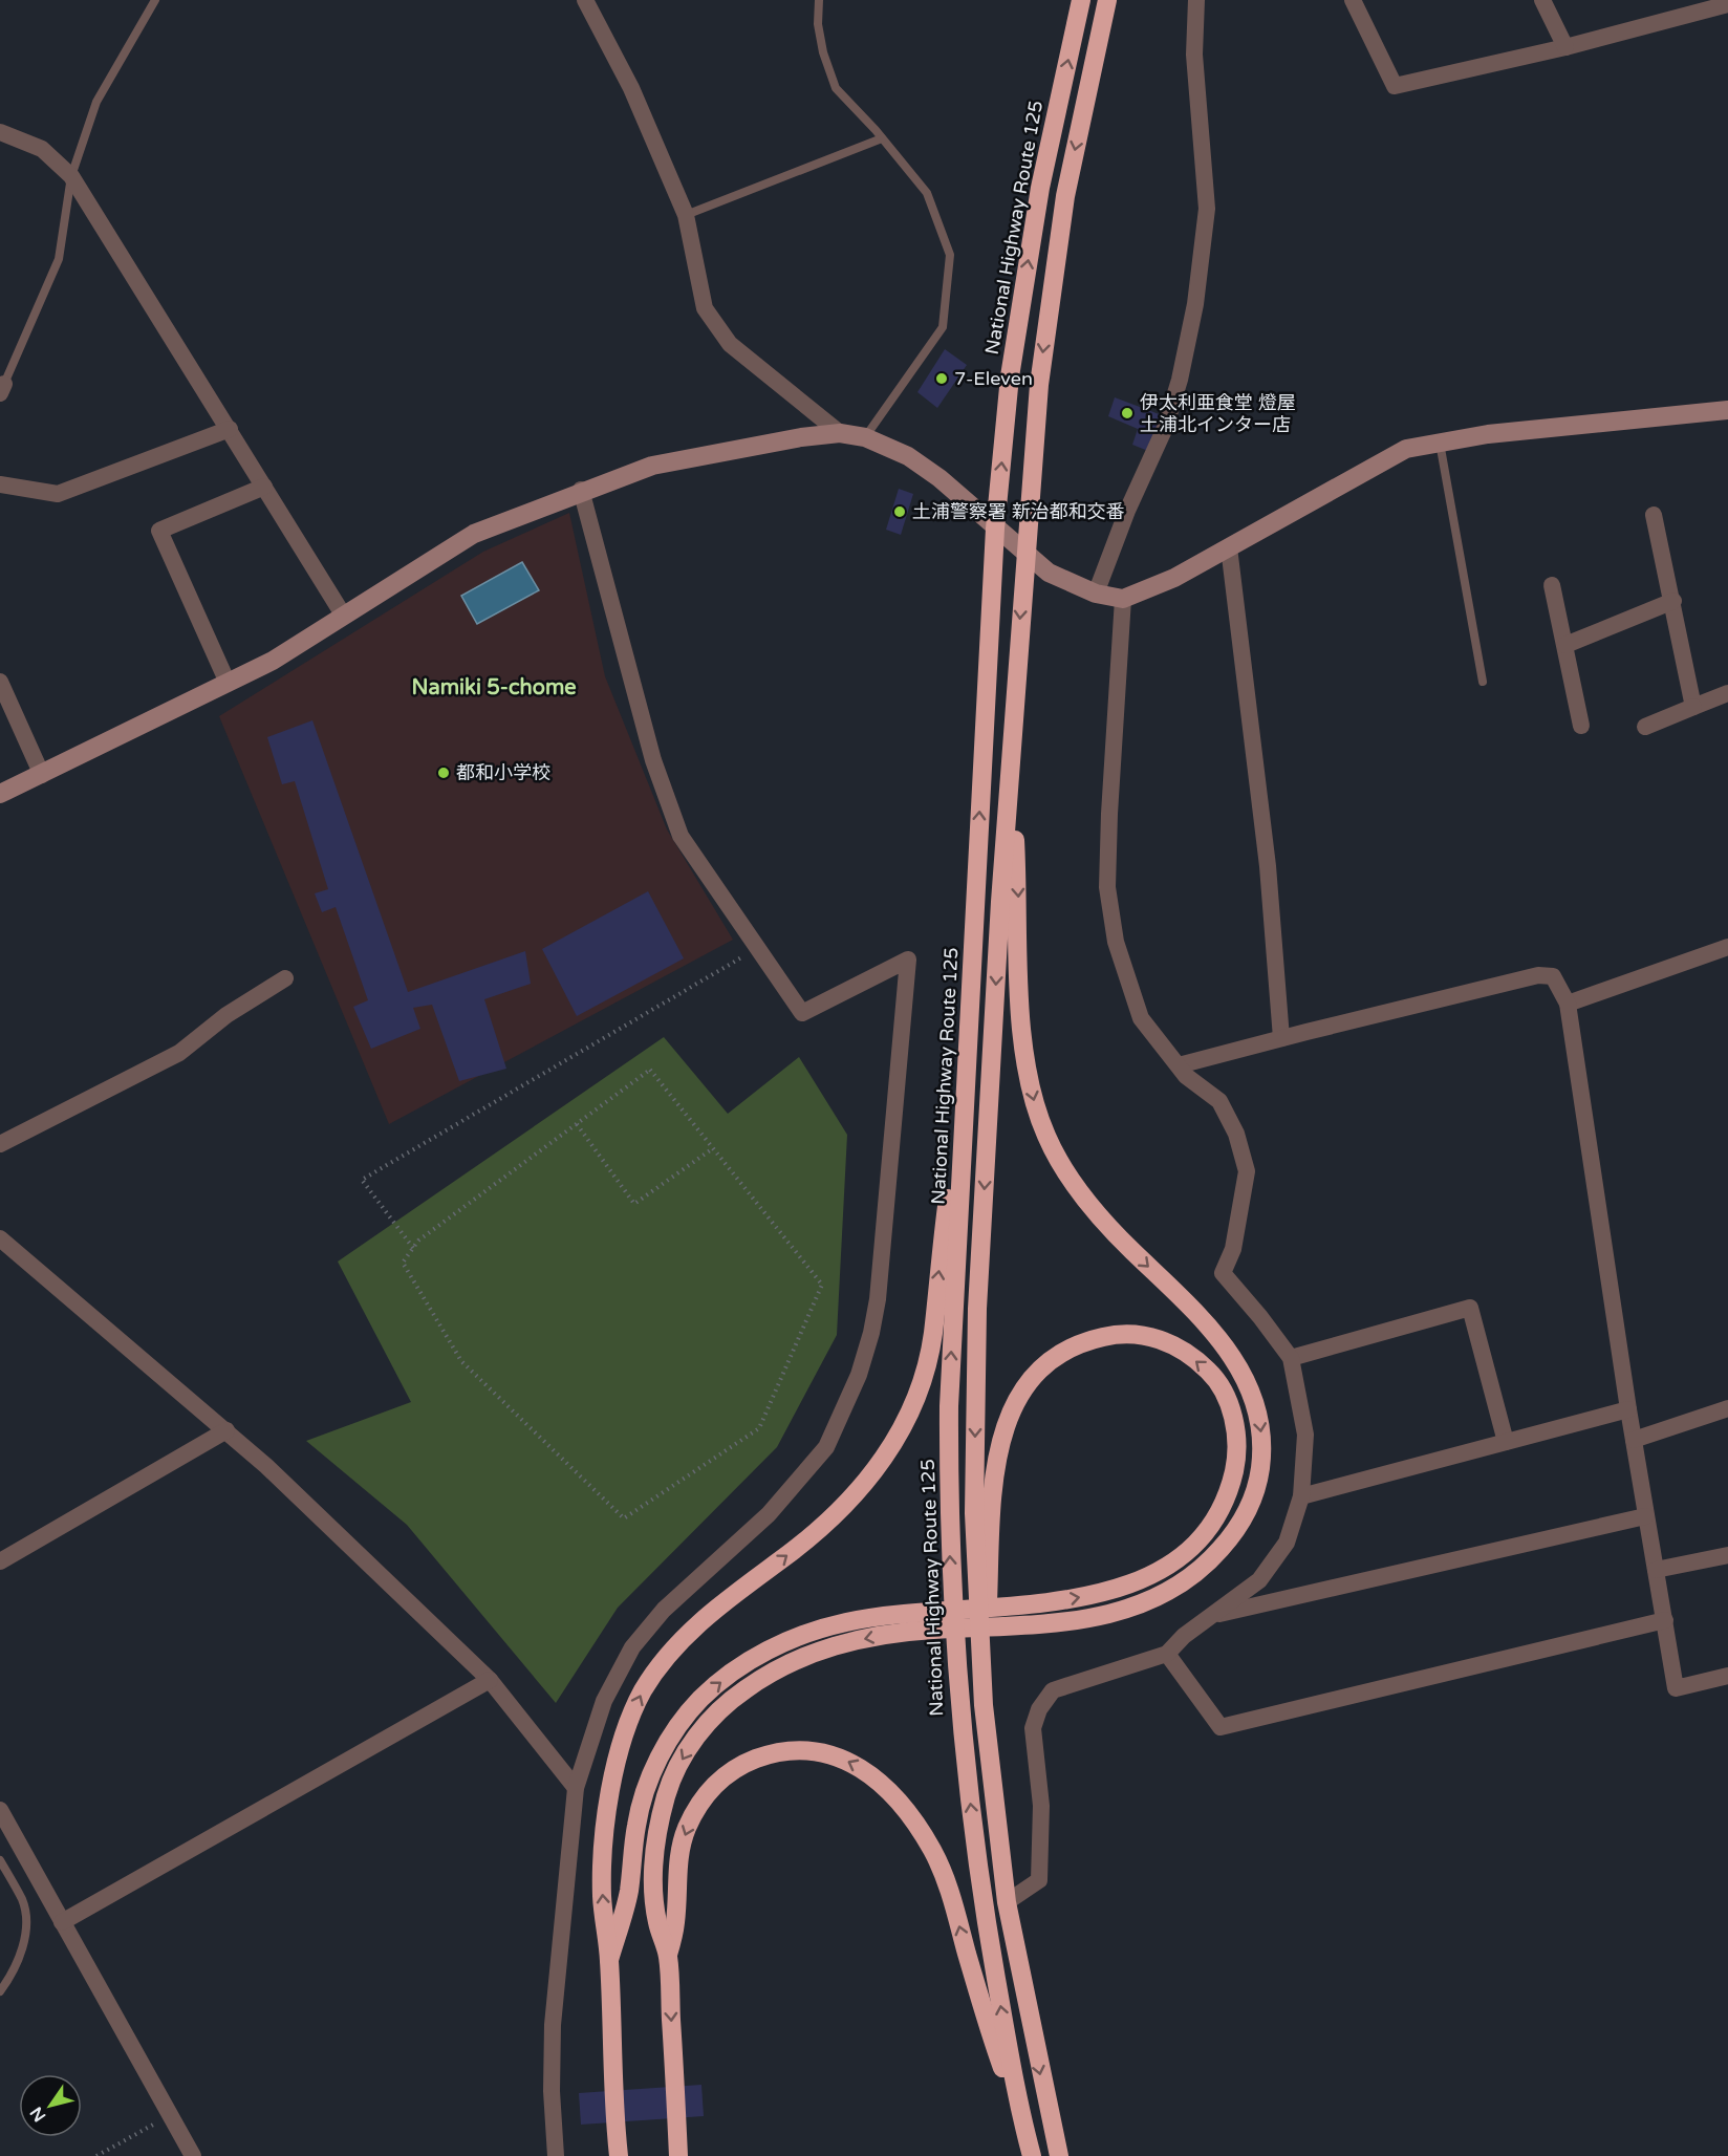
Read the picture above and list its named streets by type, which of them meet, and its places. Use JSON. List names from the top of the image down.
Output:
{
  "streets": {
    "highway": ["National Highway Route 125"]
  },
  "districts": ["Namiki 5-chome"],
  "places": [
    "7-Eleven",
    "伊太利亜食堂 燈屋 土浦北インター店",
    "土浦警察署 新治都和交番",
    "都和小学校"
  ],
  "north": "bottom left"
}
